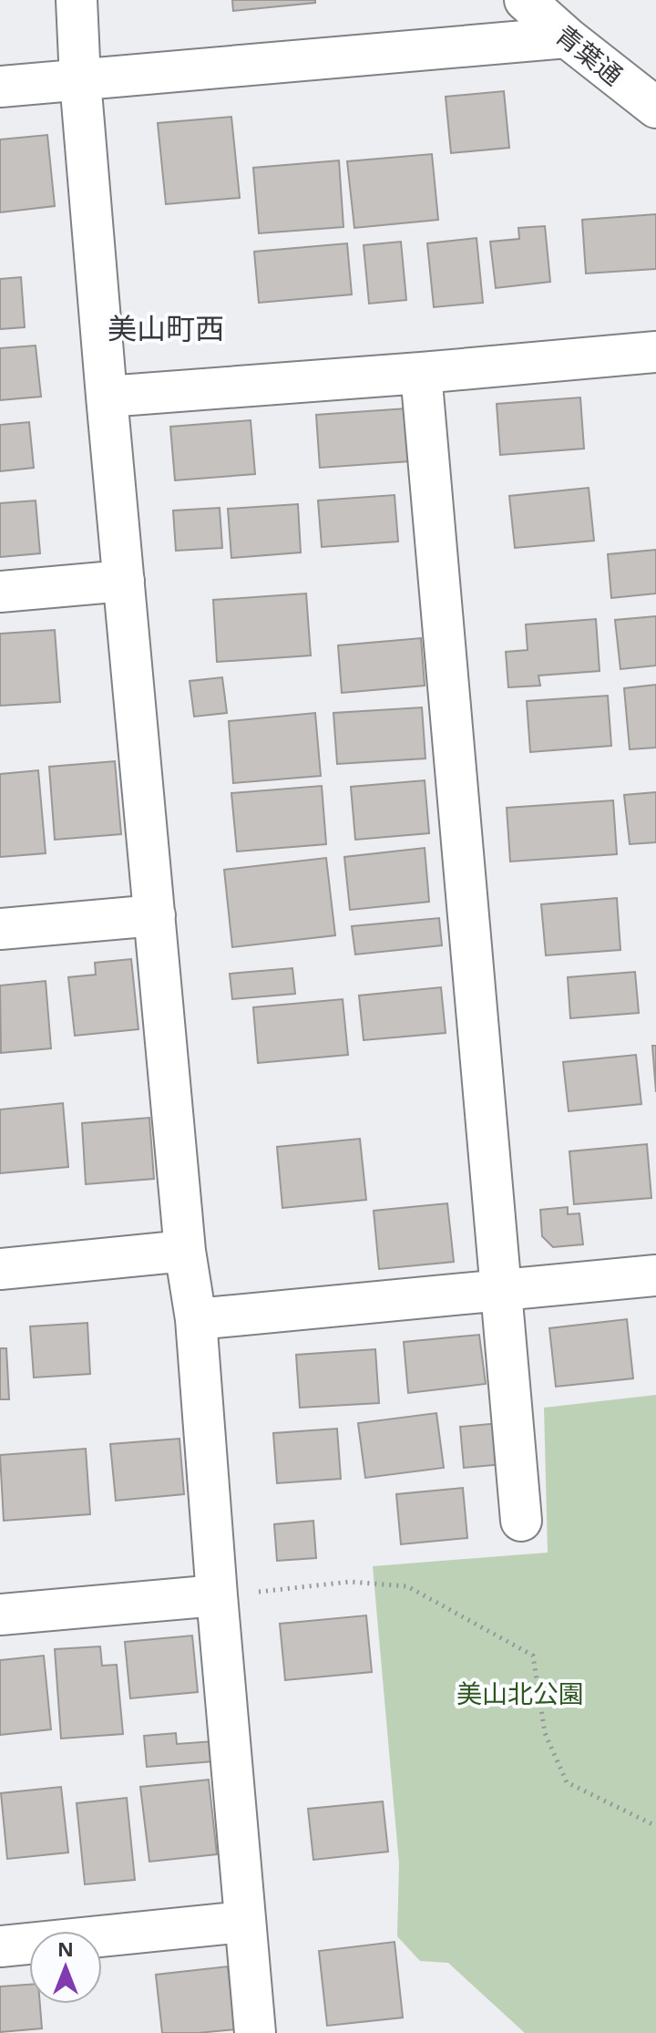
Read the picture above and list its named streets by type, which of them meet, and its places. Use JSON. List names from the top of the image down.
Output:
{
  "streets": {
    "street": ["青葉通"]
  },
  "districts": ["美山町西"],
  "parks": ["美山北公園"],
  "north": "top"
}
